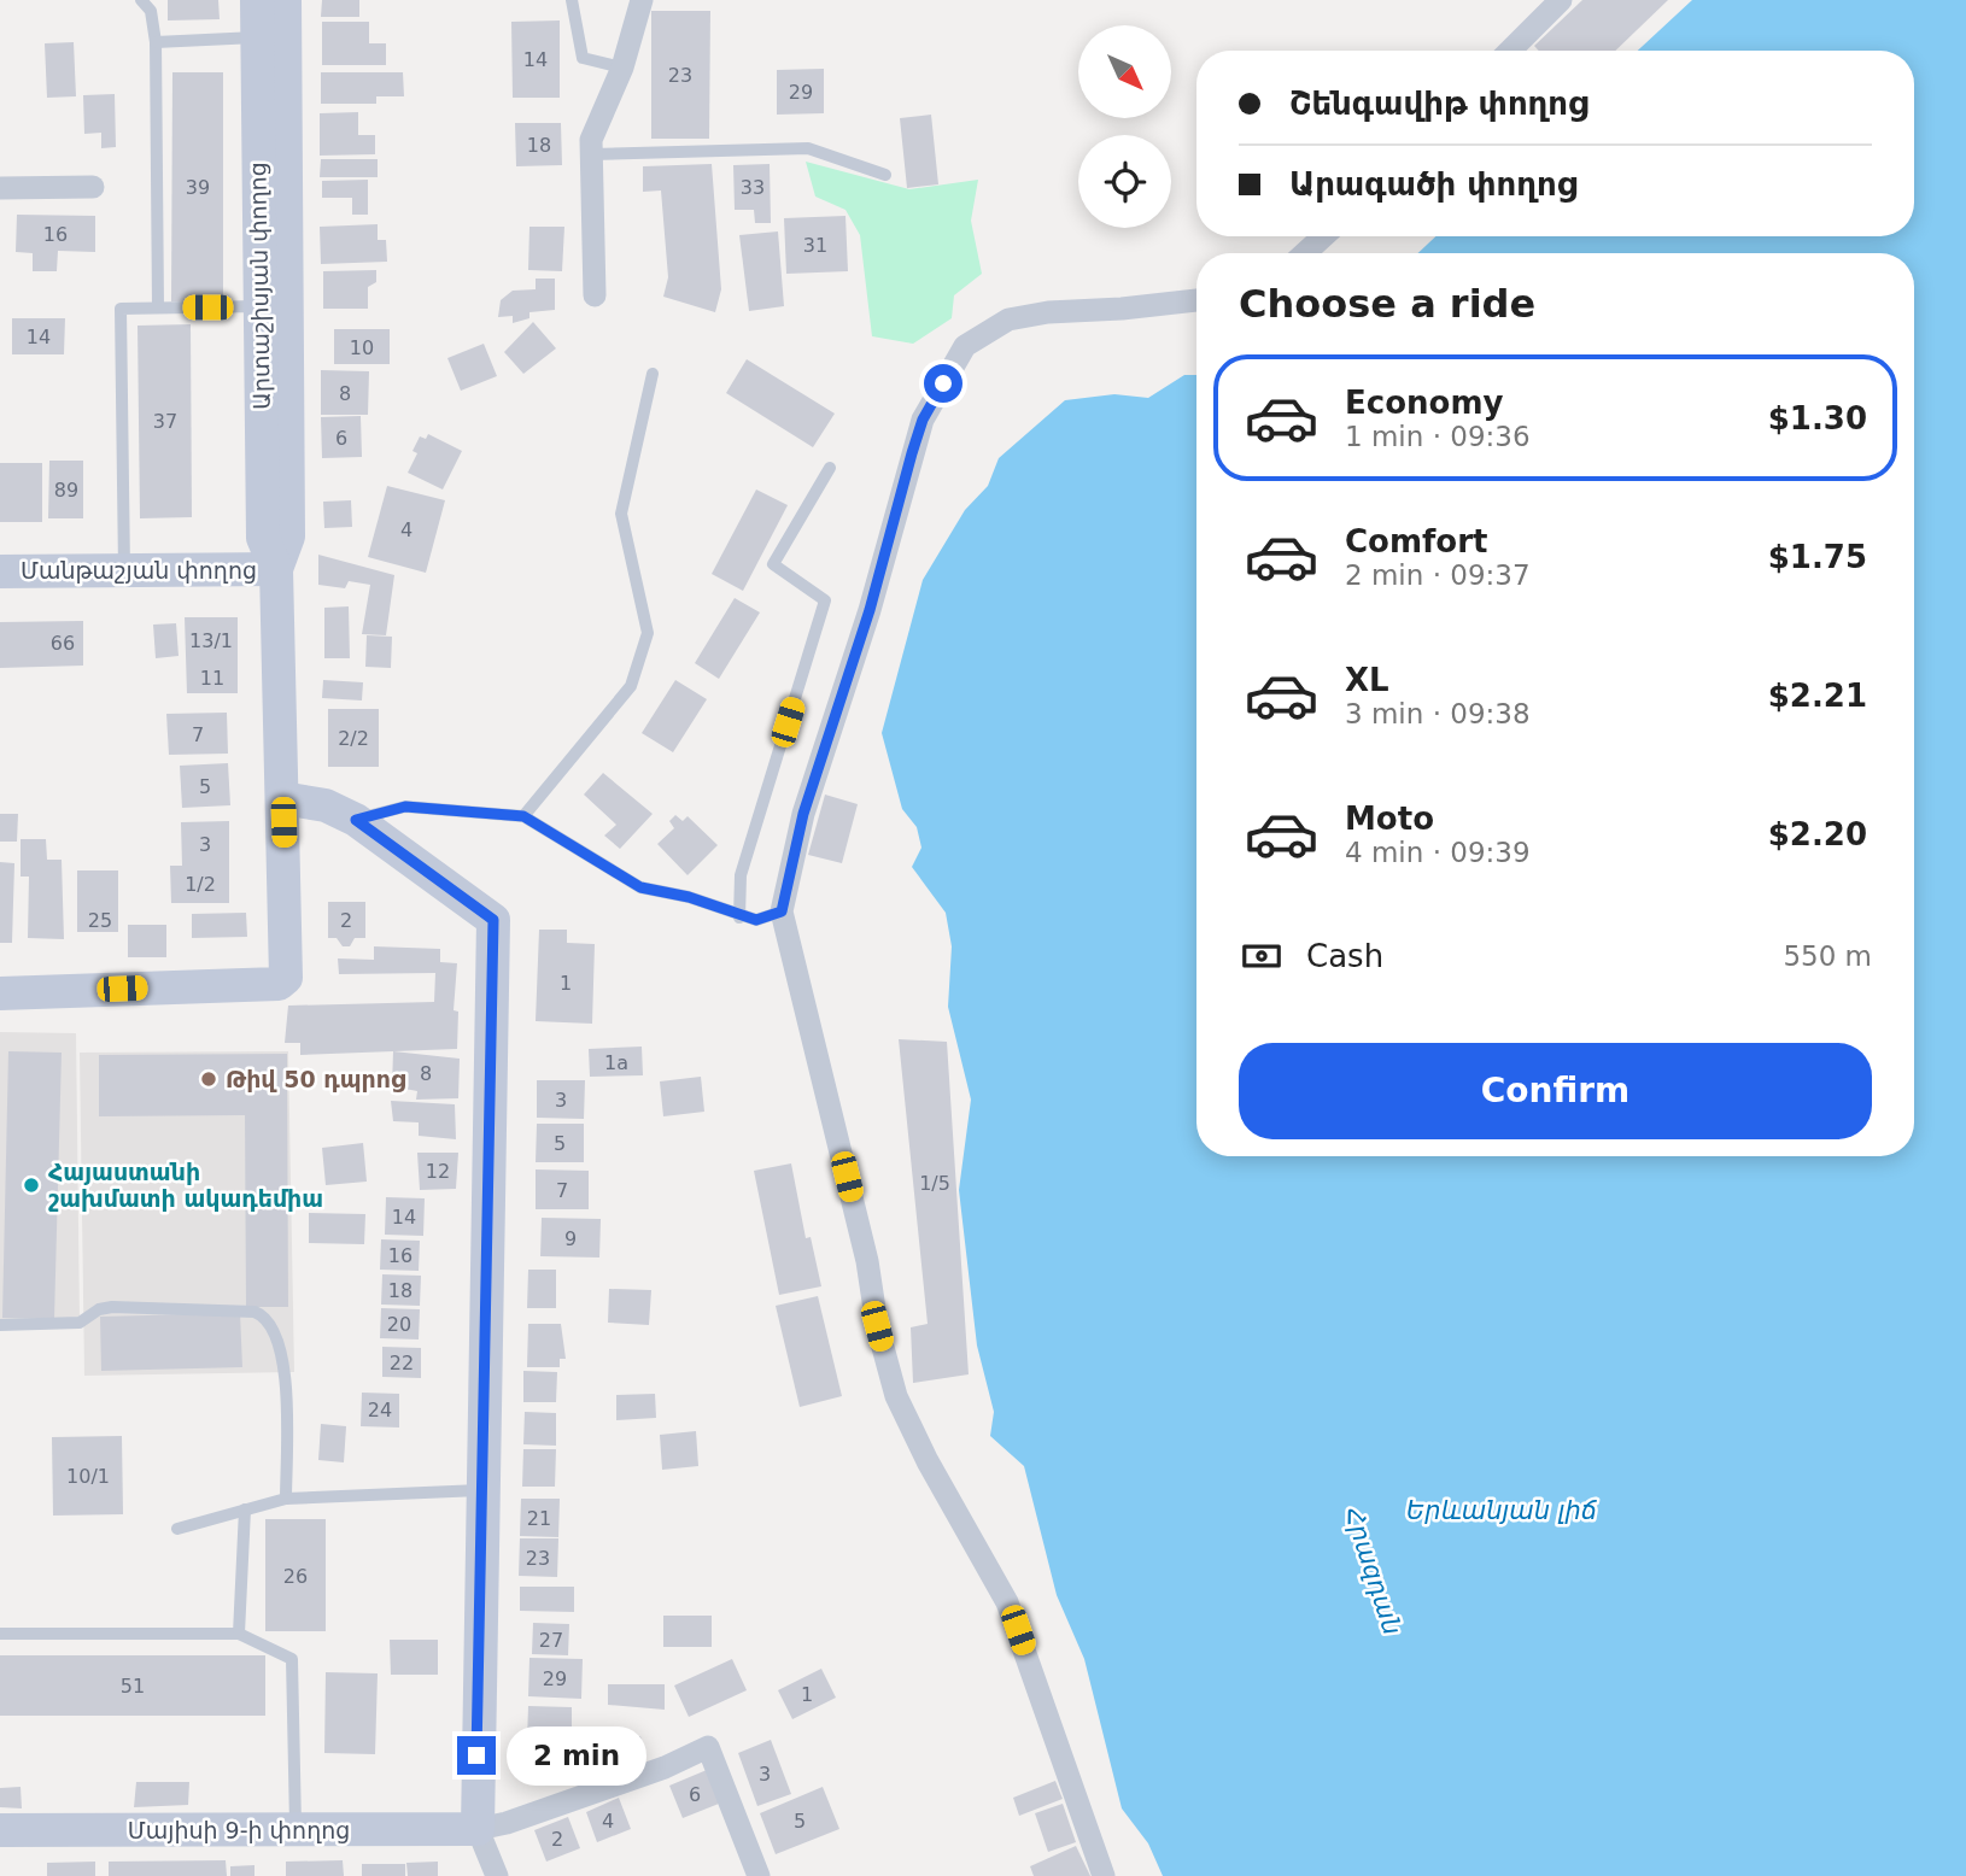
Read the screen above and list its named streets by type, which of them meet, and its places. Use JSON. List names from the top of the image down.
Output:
{
  "streets": {
    "street": ["Արտաշիսյան փողոց", "Մանթաշյան փողոց", "Մայիսի 9-ի փողոց"]
  },
  "crossings": [
    ["Արտաշիսյան փողոց", "Մանթաշյան փողոց"]
  ],
  "water": ["Երևանյան լիճ", "Հրազդան"],
  "places": ["Թիվ 50 դպրոց", "Հայաստանի շախմատի ակադեմիա"],
  "house_numbers": [
    "14",
    "23",
    "29",
    "18",
    "39",
    "33",
    "16",
    "31",
    "14",
    "10",
    "8",
    "37",
    "6",
    "89",
    "4",
    "13/1",
    "66",
    "11",
    "7",
    "2/2",
    "5",
    "3",
    "1/2",
    "25",
    "2",
    "1",
    "1a",
    "8",
    "3",
    "5",
    "12",
    "1/5",
    "7",
    "14",
    "9",
    "16",
    "18",
    "20",
    "22",
    "24",
    "10/1",
    "21",
    "23",
    "26",
    "27",
    "29",
    "51",
    "1",
    "3",
    "6",
    "4",
    "5",
    "2"
  ],
  "north": "bottom right",
  "page": {
    "banner": ["Շենգավիթ փողոց", "Արագածի փողոց"],
    "heading": "Choose a ride",
    "list": [
      {
        "name": "Economy",
        "note": "1 min · 09:36",
        "value": "$1.30"
      },
      {
        "name": "Comfort",
        "note": "2 min · 09:37",
        "value": "$1.75"
      },
      {
        "name": "XL",
        "note": "3 min · 09:38",
        "value": "$2.21"
      },
      {
        "name": "Moto",
        "note": "4 min · 09:39",
        "value": "$2.20"
      }
    ],
    "pay": ["Cash", "550 m"],
    "buttons": "Confirm",
    "bubble": "2 min"
  }
}
